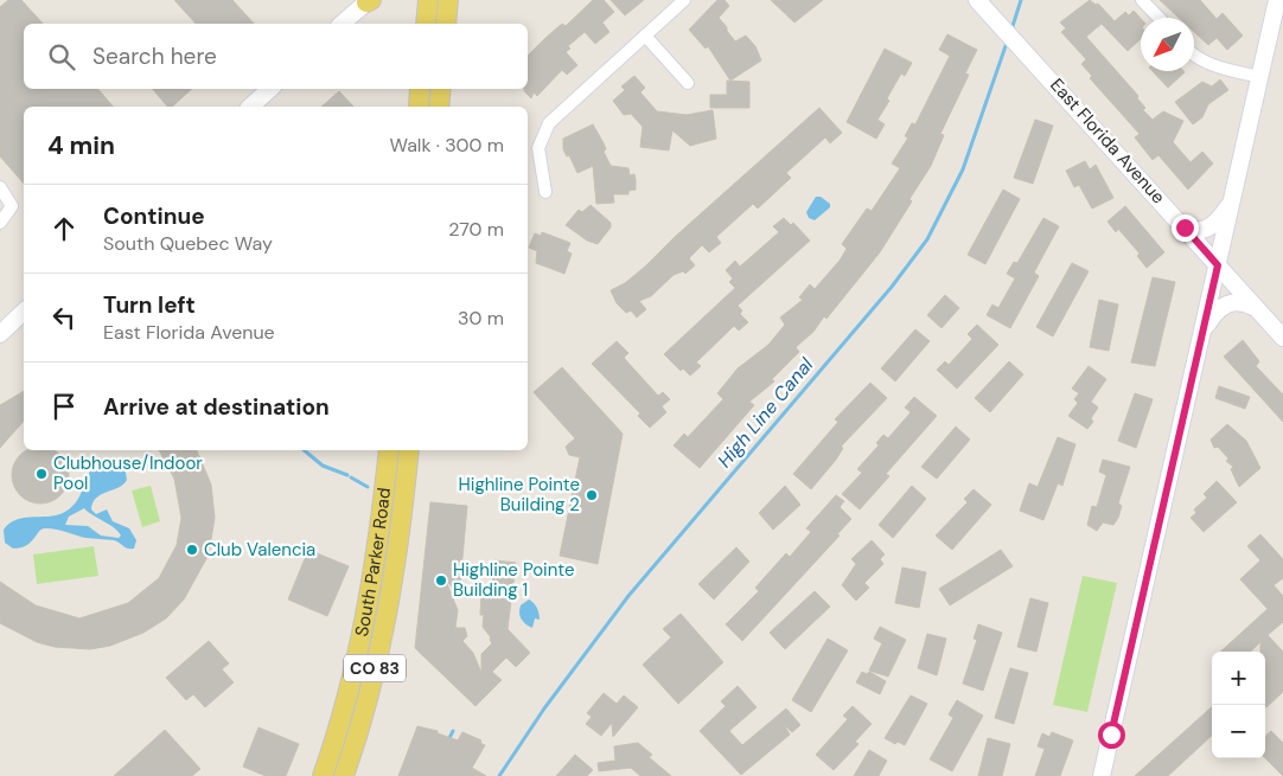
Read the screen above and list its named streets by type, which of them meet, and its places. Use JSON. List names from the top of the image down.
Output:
{
  "streets": {
    "main road": ["South Parker Road", "CO 83"],
    "street": ["East Florida Avenue"]
  },
  "water": ["High Line Canal"],
  "places": [
    "Clubhouse/Indoor Pool",
    "Highline Pointe Building 2",
    "Club Valencia",
    "Highline Pointe Building 1"
  ],
  "north": "bottom left",
  "page": {
    "search": "Search here",
    "heading": ["4 min", "Walk · 300 m"],
    "list": [
      ["Continue", "South Quebec Way", "270 m"],
      ["Turn left", "East Florida Avenue", "30 m"],
      "Arrive at destination"
    ],
    "map_buttons": ["+", "−"]
  }
}
